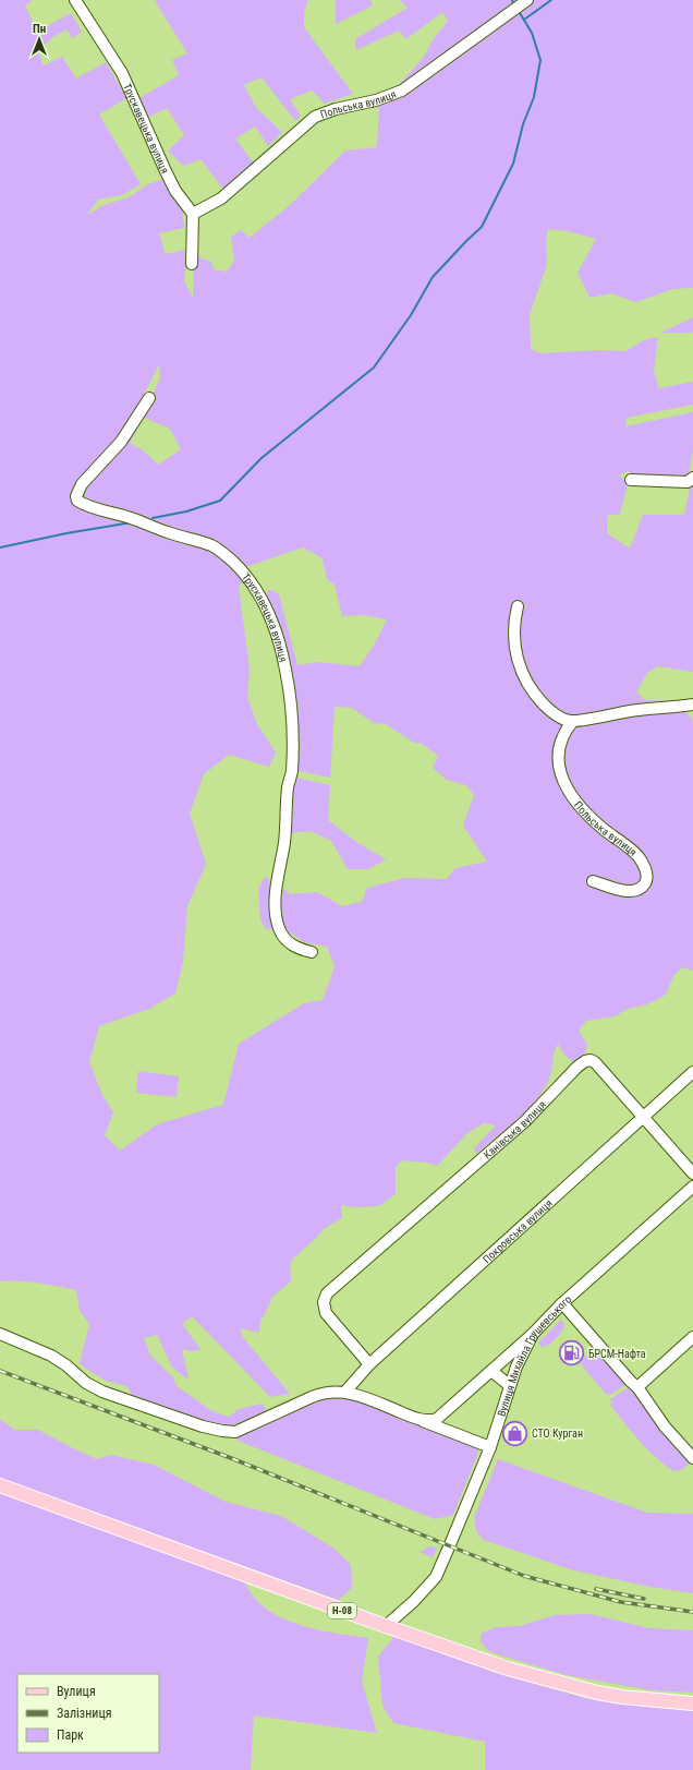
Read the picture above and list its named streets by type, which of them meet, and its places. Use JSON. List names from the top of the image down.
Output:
{
  "streets": {
    "main road": ["Н-08"],
    "street": [
      "Польська вулиця",
      "Трускавецька вулиця",
      "Канівська вулиця",
      "Покровська вулиця",
      "Вулиця Михайла Грушевського"
    ]
  },
  "crossings": [
    ["Польська вулиця", "Трускавецька вулиця"],
    ["Канівська вулиця", "Покровська вулиця"],
    ["Вулиця Михайла Грушевського", "Н-08"]
  ],
  "places": {
    "fuel station": ["БРСМ-Нафта"],
    "shop": ["СТО Курган"]
  },
  "legend": ["Вулиця", "Залізниця", "Парк"],
  "north": "top"
}
